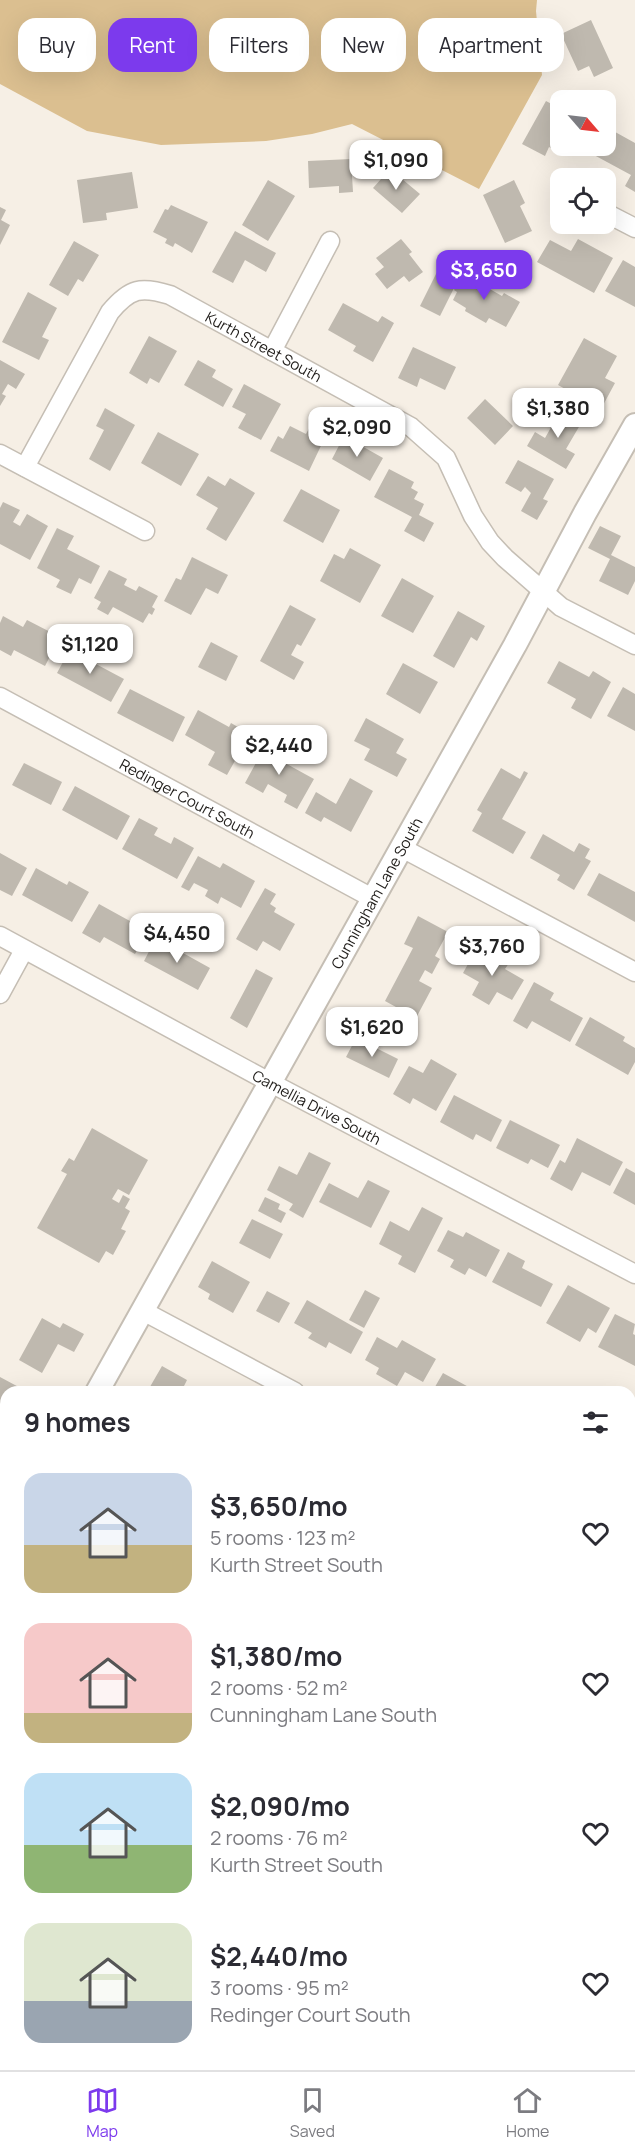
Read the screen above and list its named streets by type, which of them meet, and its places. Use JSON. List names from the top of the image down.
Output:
{
  "streets": {
    "street": [
      "Kurth Street South",
      "Redinger Court South",
      "Cunningham Lane South",
      "Camellia Drive South"
    ]
  },
  "crossings": [
    ["Kurth Street South", "Cunningham Lane South"],
    ["Redinger Court South", "Cunningham Lane South"],
    ["Cunningham Lane South", "Camellia Drive South"]
  ],
  "north": "bottom right",
  "page": {
    "chip": [
      "Buy",
      "Rent",
      "Filters",
      "New",
      "Apartment"
    ],
    "price": [
      "$1,090",
      "$3,650",
      "$1,380",
      "$2,090",
      "$1,120",
      "$2,440",
      "$4,450",
      "$3,760",
      "$1,620"
    ],
    "heading": "9 homes",
    "list": [
      {
        "name": "$3,650/mo",
        "note": "5 rooms · 123 m² · Kurth Street South"
      },
      {
        "name": "$1,380/mo",
        "note": "2 rooms · 52 m² · Cunningham Lane South"
      },
      {
        "name": "$2,090/mo",
        "note": "2 rooms · 76 m² · Kurth Street South"
      },
      {
        "name": "$2,440/mo",
        "note": "3 rooms · 95 m² · Redinger Court South"
      }
    ],
    "tabs": ["Map", "Saved", "Home"]
  }
}
